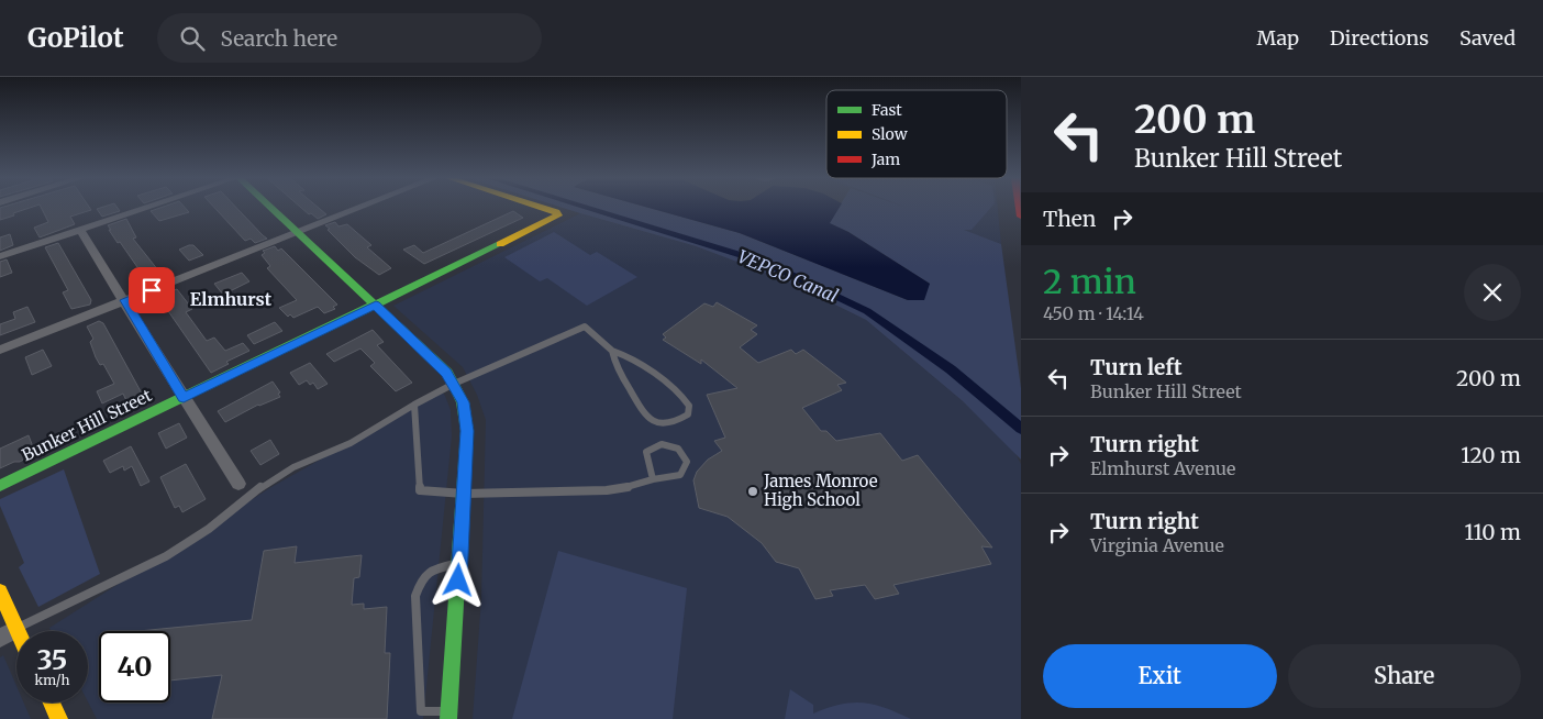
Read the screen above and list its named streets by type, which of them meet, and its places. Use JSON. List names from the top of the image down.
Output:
{
  "streets": {
    "street": ["Bunker Hill Street"]
  },
  "districts": ["Elmhurst"],
  "water": ["VEPCO Canal"],
  "places": ["James Monroe High School"],
  "legend": ["Fast", "Slow", "Jam"],
  "page": {
    "header": "GoPilot",
    "search": "Search here",
    "nav": ["Map", "Directions", "Saved"],
    "turn": ["200 m", "Bunker Hill Street"],
    "then": "Then",
    "heading": ["2 min", "450 m · 14:14"],
    "list": [
      {
        "name": "Turn left",
        "note": "Bunker Hill Street",
        "value": "200 m"
      },
      {
        "name": "Turn right",
        "note": "Elmhurst Avenue",
        "value": "120 m"
      },
      {
        "name": "Turn right",
        "note": "Virginia Avenue",
        "value": "110 m"
      }
    ],
    "speed": "35 km/h",
    "limit": "40",
    "buttons": ["Exit", "Share"]
  }
}
